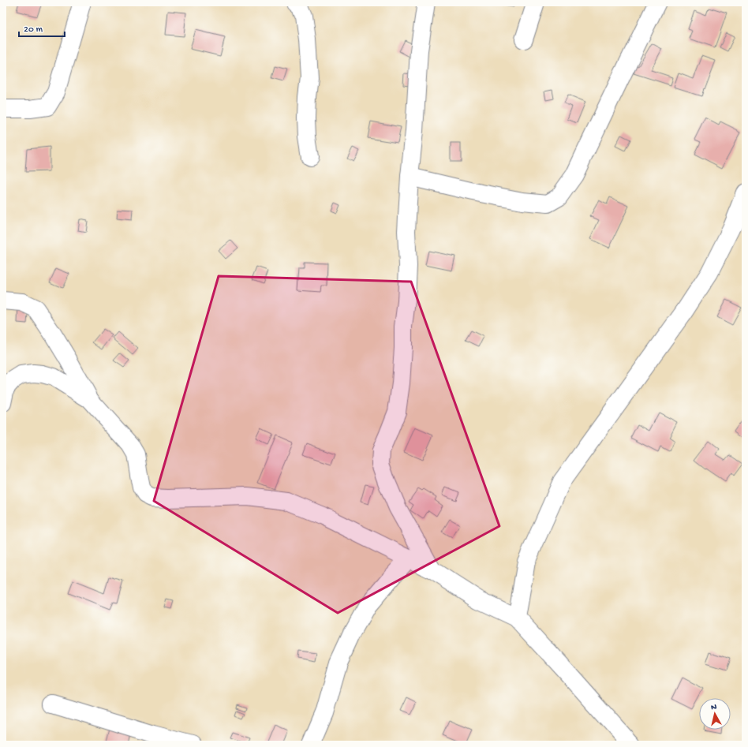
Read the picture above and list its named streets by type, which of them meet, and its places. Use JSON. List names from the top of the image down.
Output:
{
  "scale_bar": "20 m",
  "north": "top"
}
